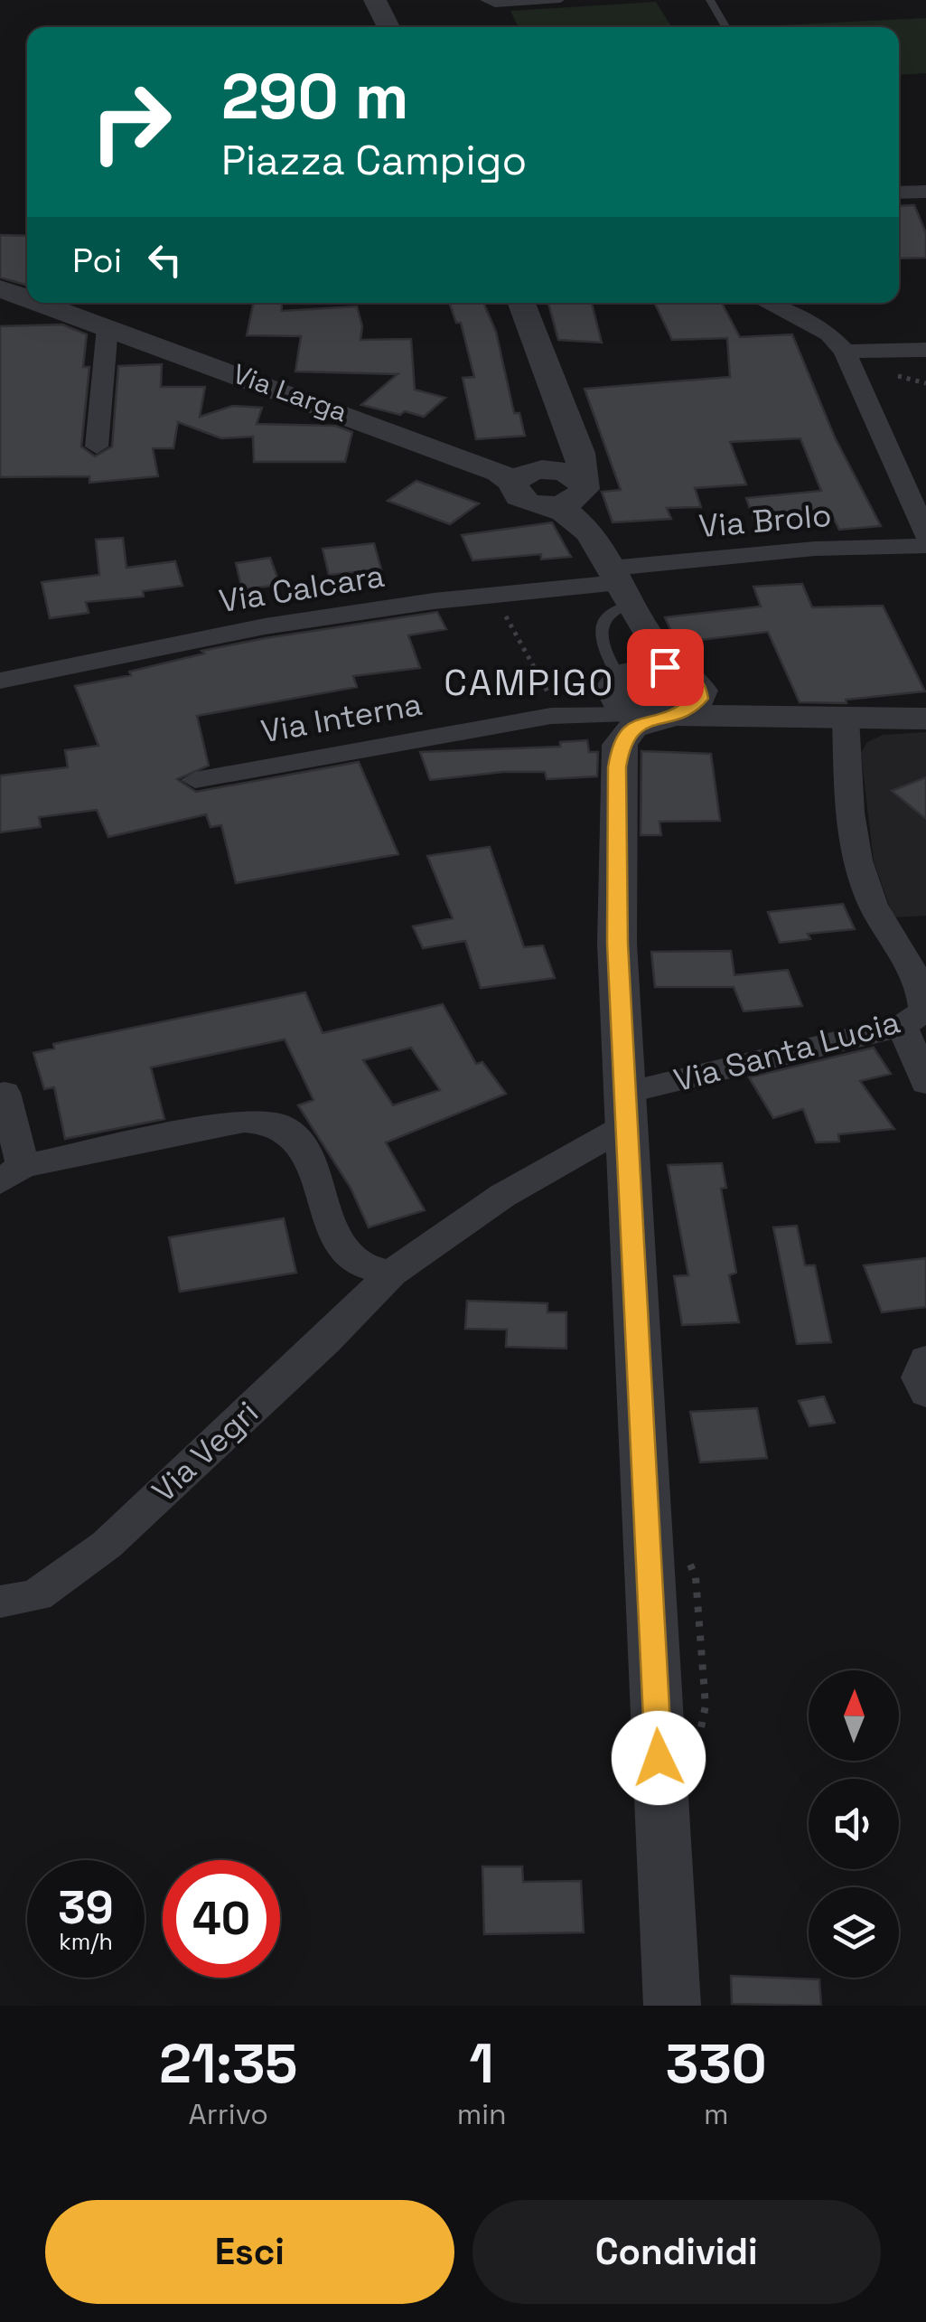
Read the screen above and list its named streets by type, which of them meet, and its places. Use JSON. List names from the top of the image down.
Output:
{
  "streets": {
    "street": [
      "Via Larga",
      "Via Brolo",
      "Via Calcara",
      "Via Interna",
      "Via Santa Lucia",
      "Via Vegri"
    ]
  },
  "crossings": [
    ["Via Brolo", "Via Calcara"],
    ["Via Santa Lucia", "Via Vegri"]
  ],
  "districts": ["CAMPIGO"],
  "north": "top",
  "page": {
    "turn": ["290 m", "Piazza Campigo"],
    "then": "Poi",
    "speed": "39 km/h",
    "limit": "40",
    "eta": [
      "21:35",
      "Arrivo",
      "1",
      "min",
      "330",
      "m"
    ],
    "buttons": ["Esci", "Condividi"]
  }
}
